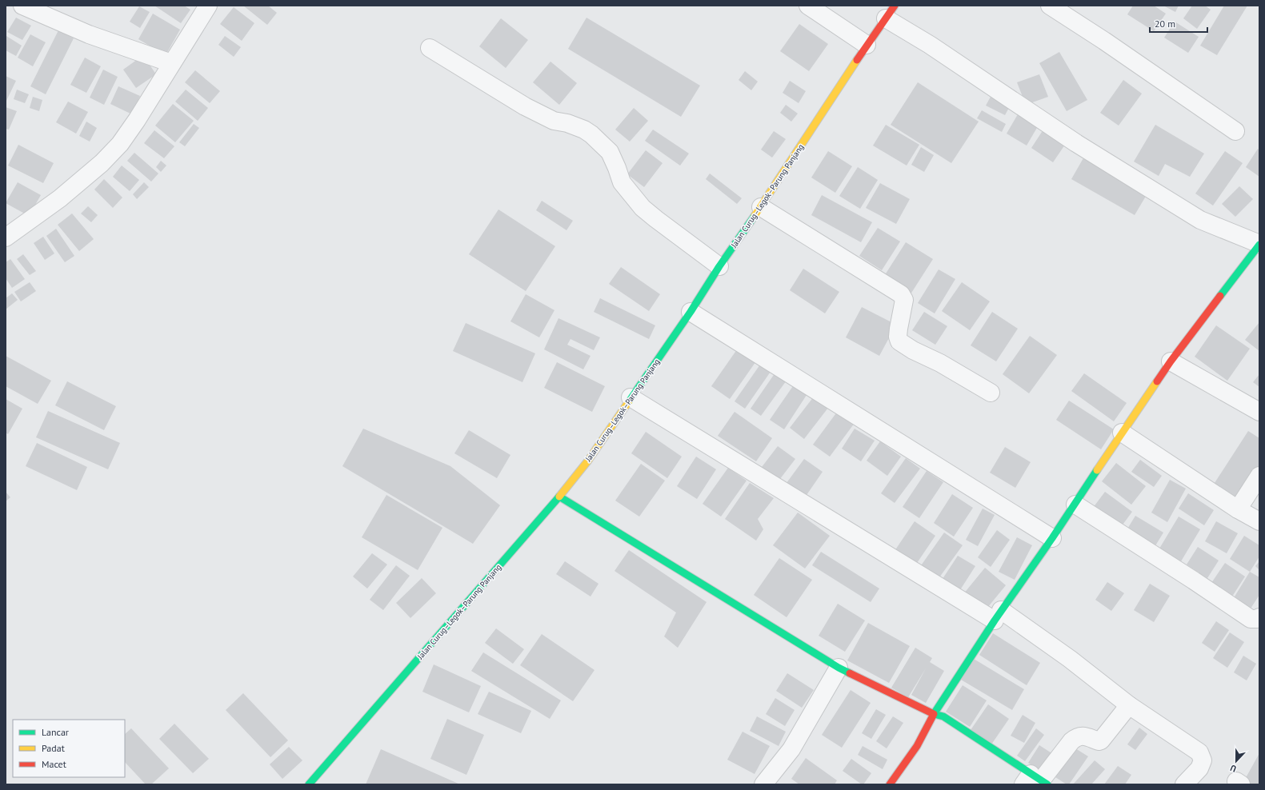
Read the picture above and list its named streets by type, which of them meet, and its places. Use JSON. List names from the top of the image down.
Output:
{
  "streets": {
    "street": ["Jalan Curug–Legok–Parung Panjang"]
  },
  "legend": ["Lancar", "Padat", "Macet"],
  "scale_bar": "20 m",
  "north": "bottom"
}
